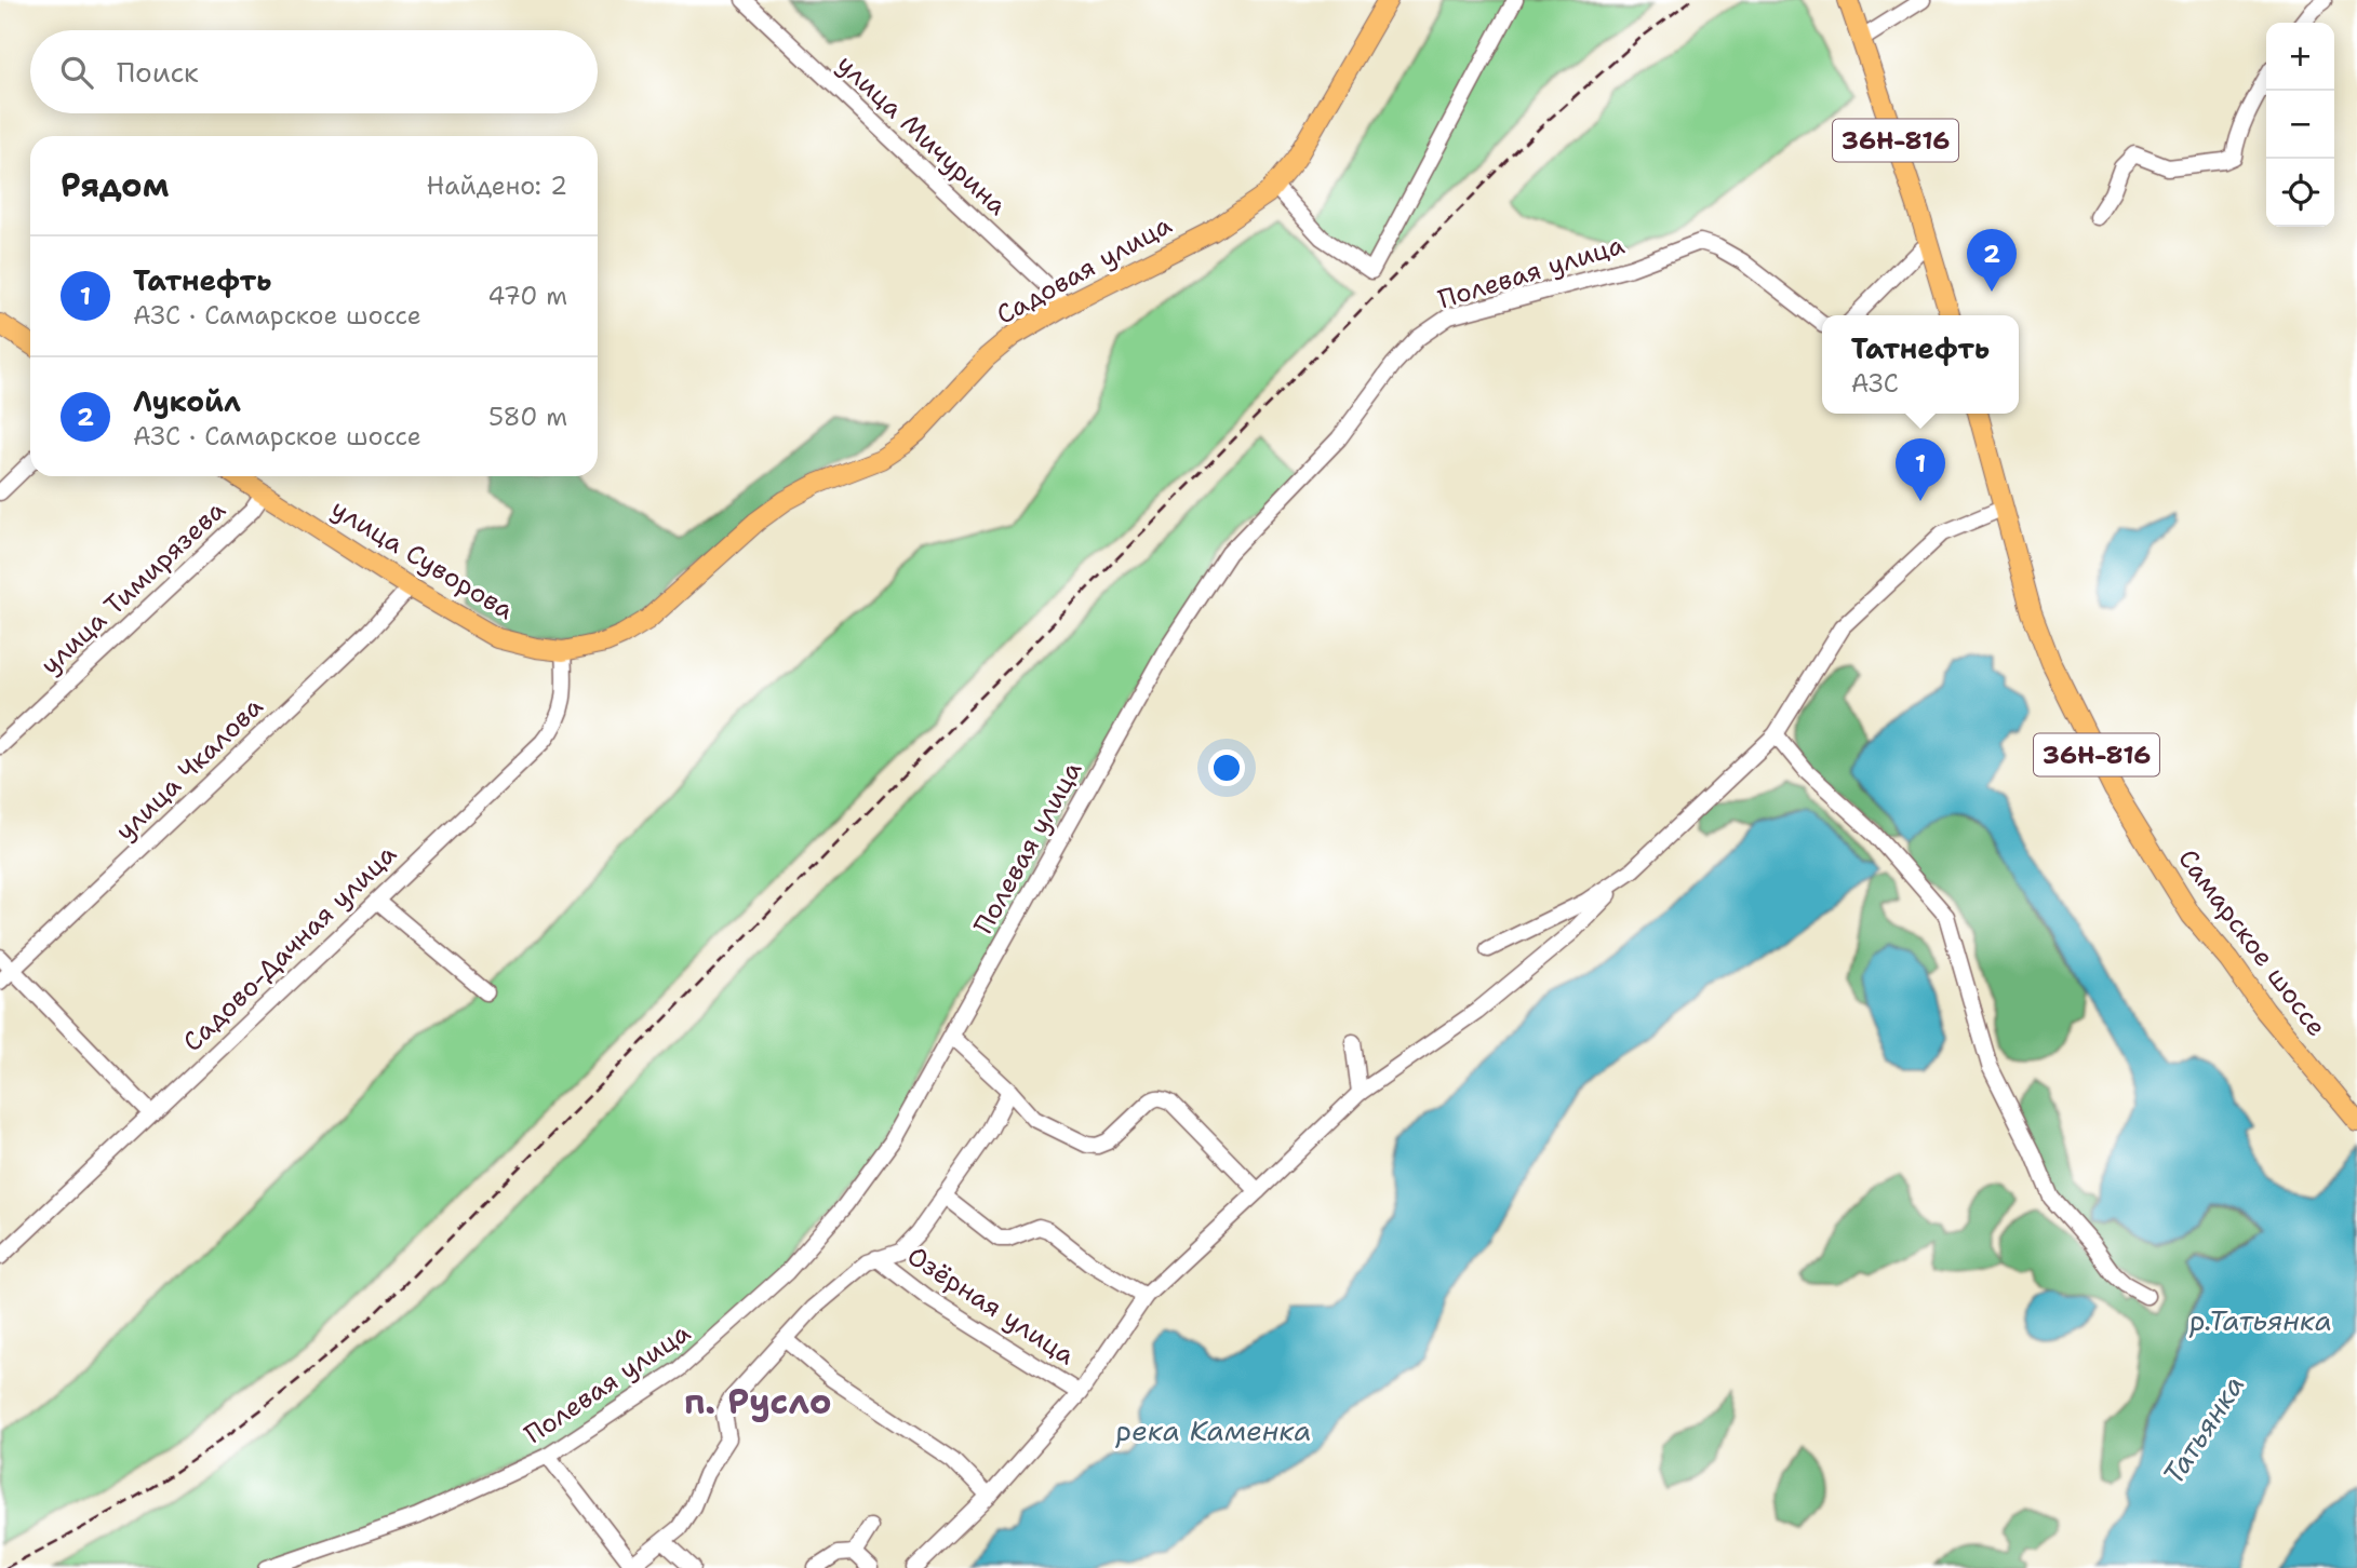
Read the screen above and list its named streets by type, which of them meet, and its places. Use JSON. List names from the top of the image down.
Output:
{
  "streets": {
    "main road": [
      "36Н-816",
      "Садовая улица",
      "улица Суворова",
      "Самарское шоссе"
    ],
    "street": [
      "улица Мичурина",
      "Полевая улица",
      "улица Тимирязева",
      "улица Чкалова",
      "Садово-Дачная улица",
      "Озёрная улица"
    ]
  },
  "crossings": [
    ["улица Мичурина", "Садовая улица"],
    ["Садовая улица", "улица Суворова"],
    ["Садовая улица", "Садово-Дачная улица"],
    ["улица Суворова", "улица Тимирязева"],
    ["улица Суворова", "улица Чкалова"],
    ["улица Суворова", "Садово-Дачная улица"]
  ],
  "districts": ["п. Русло"],
  "water": ["р.Татьянка", "Татьянка", "река Каменка"],
  "page": {
    "map_buttons": ["+", "−"],
    "search": "Поиск",
    "heading": ["Рядом", "Найдено: 2"],
    "pins": ["2", "1"],
    "list": [
      {
        "mark": "1",
        "name": "Татнефть",
        "note": "АЗС · Самарское шоссе",
        "value": "470 m"
      },
      {
        "mark": "2",
        "name": "Лукойл",
        "note": "АЗС · Самарское шоссе",
        "value": "580 m"
      }
    ],
    "popup": ["Татнефть", "АЗС"]
  }
}
